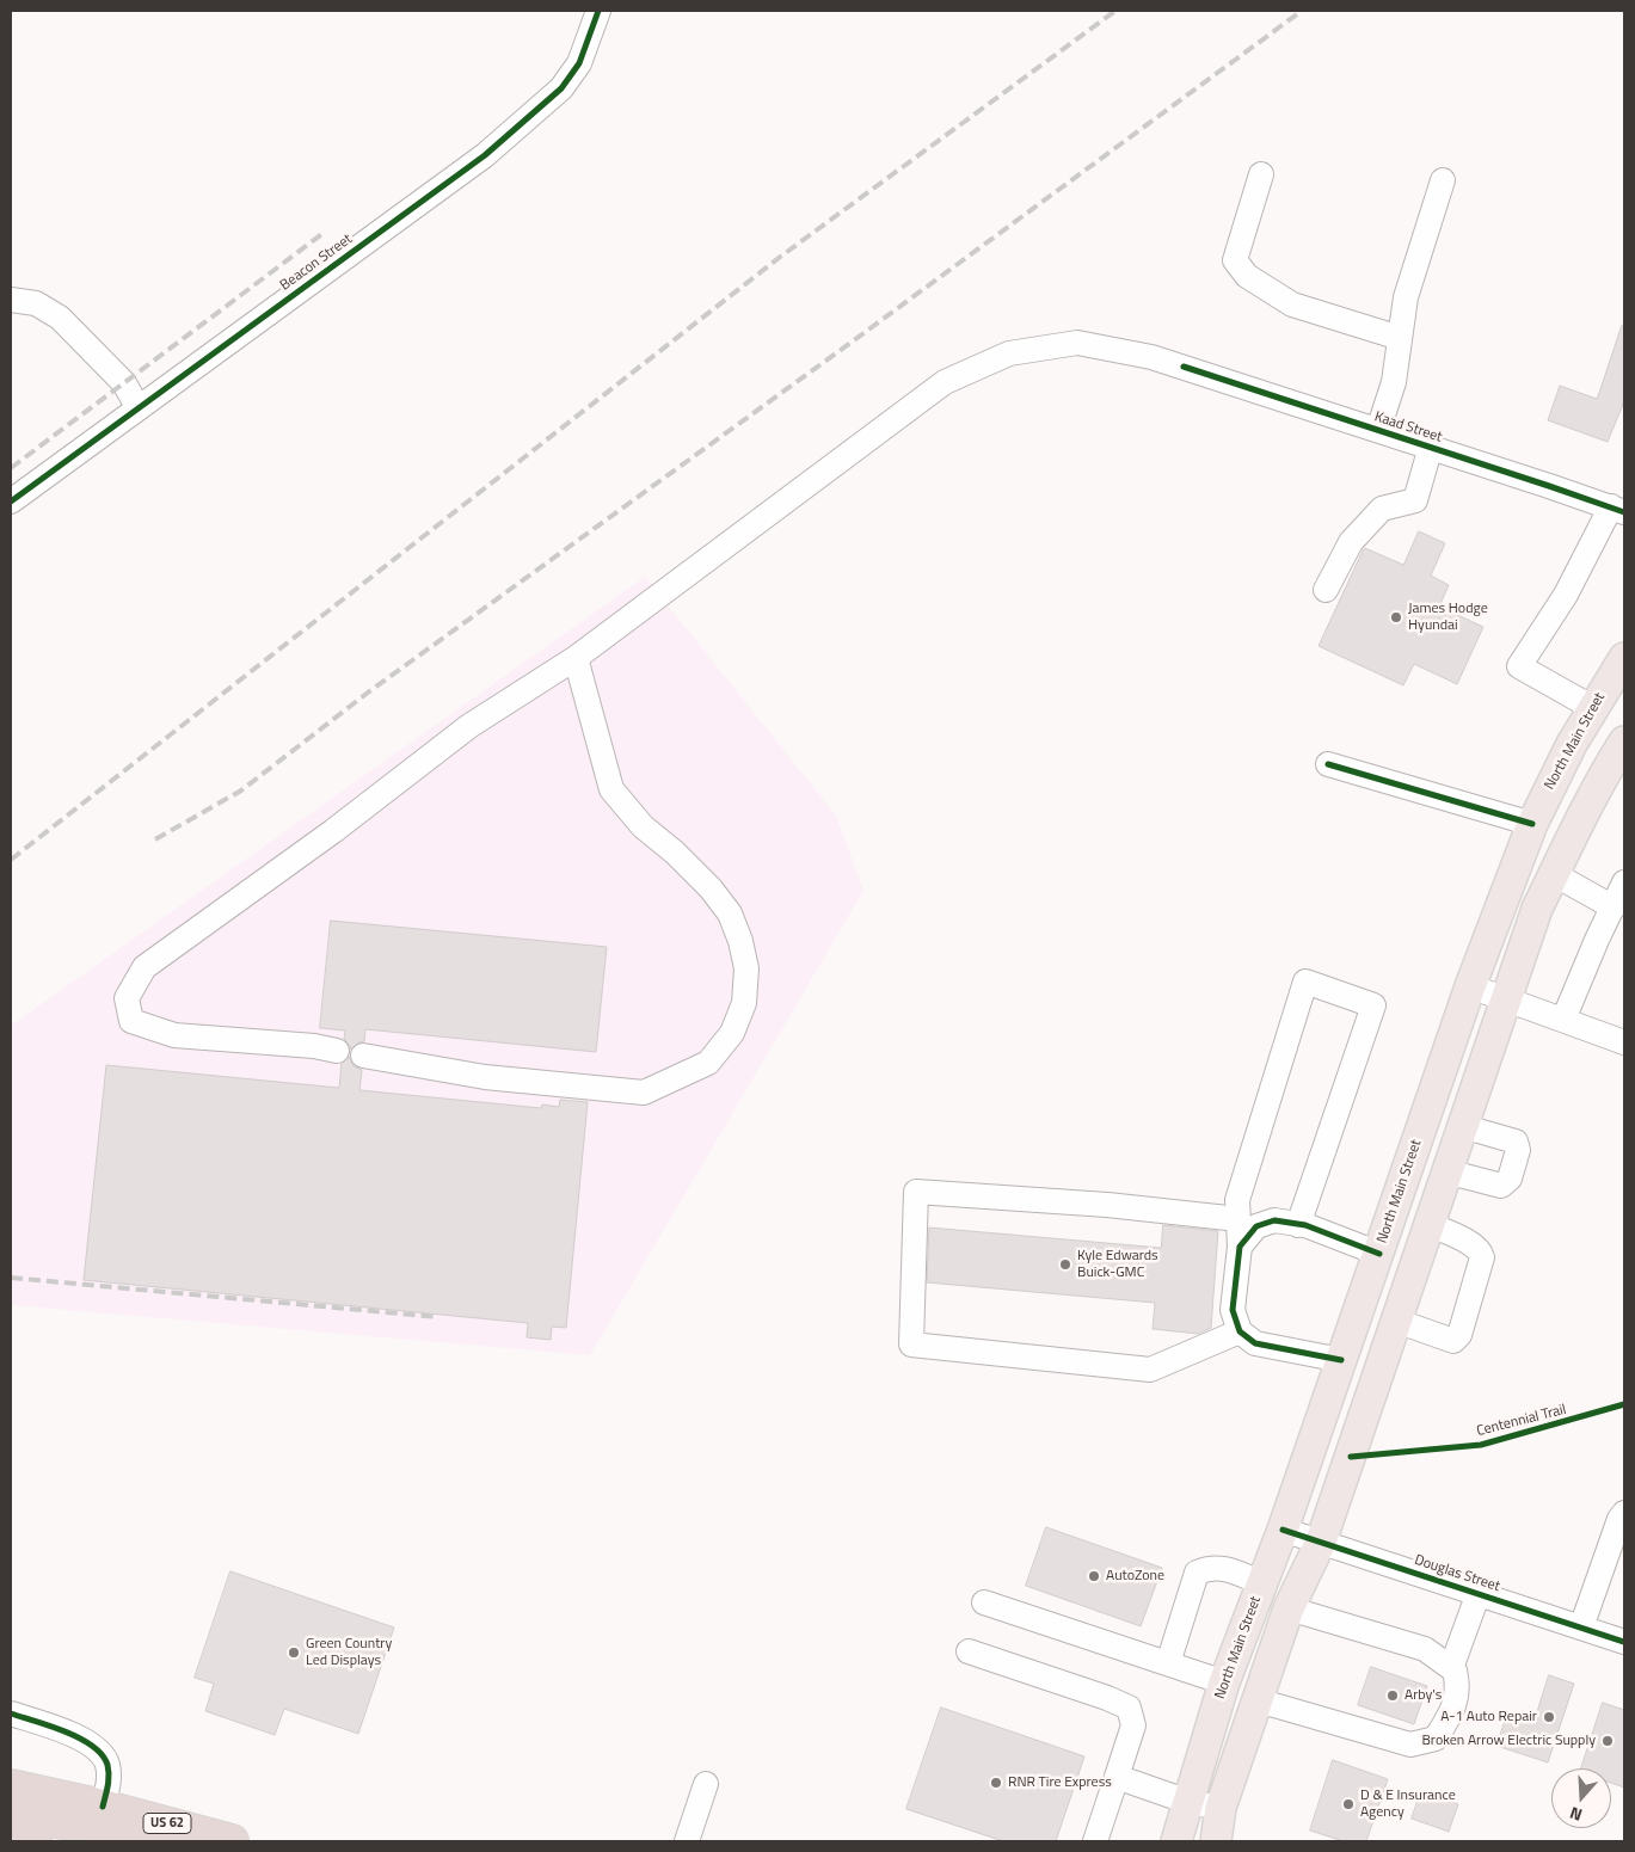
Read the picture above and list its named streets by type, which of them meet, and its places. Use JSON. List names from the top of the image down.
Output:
{
  "streets": {
    "highway": ["US 62"],
    "main road": ["North Main Street"],
    "street": ["Beacon Street", "Kaad Street", "Douglas Street"],
    "cycle path": ["Centennial Trail"]
  },
  "crossings": [
    ["North Main Street", "Douglas Street"]
  ],
  "places": [
    "James Hodge Hyundai",
    "Kyle Edwards Buick-GMC",
    "AutoZone",
    "Green Country Led Displays",
    "Arby's",
    "A-1 Auto Repair",
    "Broken Arrow Electric Supply",
    "RNR Tire Express",
    "D & E Insurance Agency"
  ],
  "north": "bottom"
}
